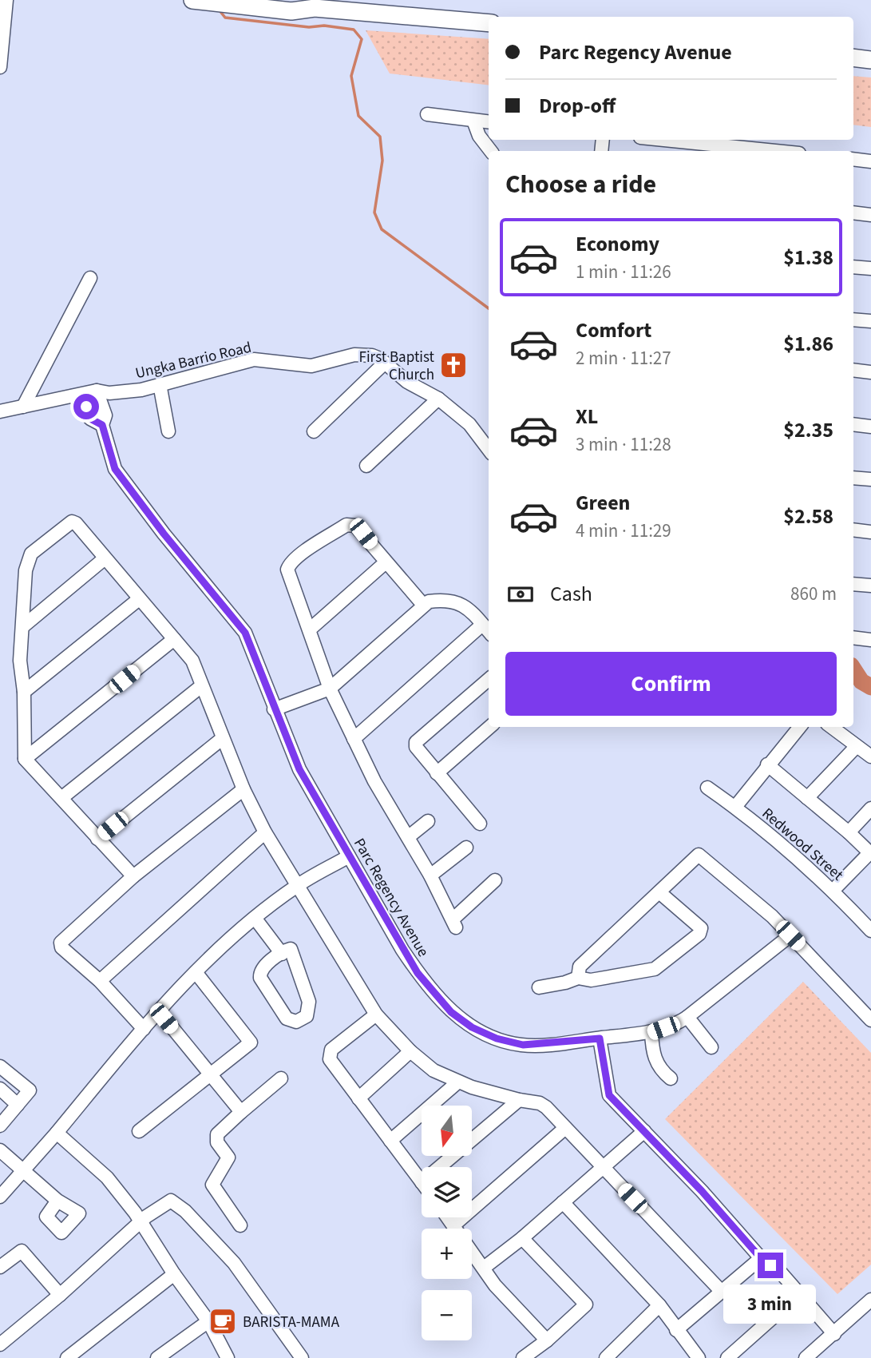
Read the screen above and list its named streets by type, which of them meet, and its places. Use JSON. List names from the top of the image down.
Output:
{
  "streets": {
    "street": ["Ungka Barrio Road", "Redwood Street", "Parc Regency Avenue"]
  },
  "places": {
    "church": ["First Baptist Church"],
    "cafe": ["BARISTA-MAMA"]
  },
  "north": "bottom",
  "page": {
    "banner": ["Parc Regency Avenue", "Drop-off"],
    "heading": "Choose a ride",
    "list": [
      {
        "name": "Economy",
        "note": "1 min · 11:26",
        "value": "$1.38"
      },
      {
        "name": "Comfort",
        "note": "2 min · 11:27",
        "value": "$1.86"
      },
      {
        "name": "XL",
        "note": "3 min · 11:28",
        "value": "$2.35"
      },
      {
        "name": "Green",
        "note": "4 min · 11:29",
        "value": "$2.58"
      }
    ],
    "pay": ["Cash", "860 m"],
    "buttons": "Confirm",
    "map_buttons": ["+", "−"],
    "bubble": "3 min"
  }
}
